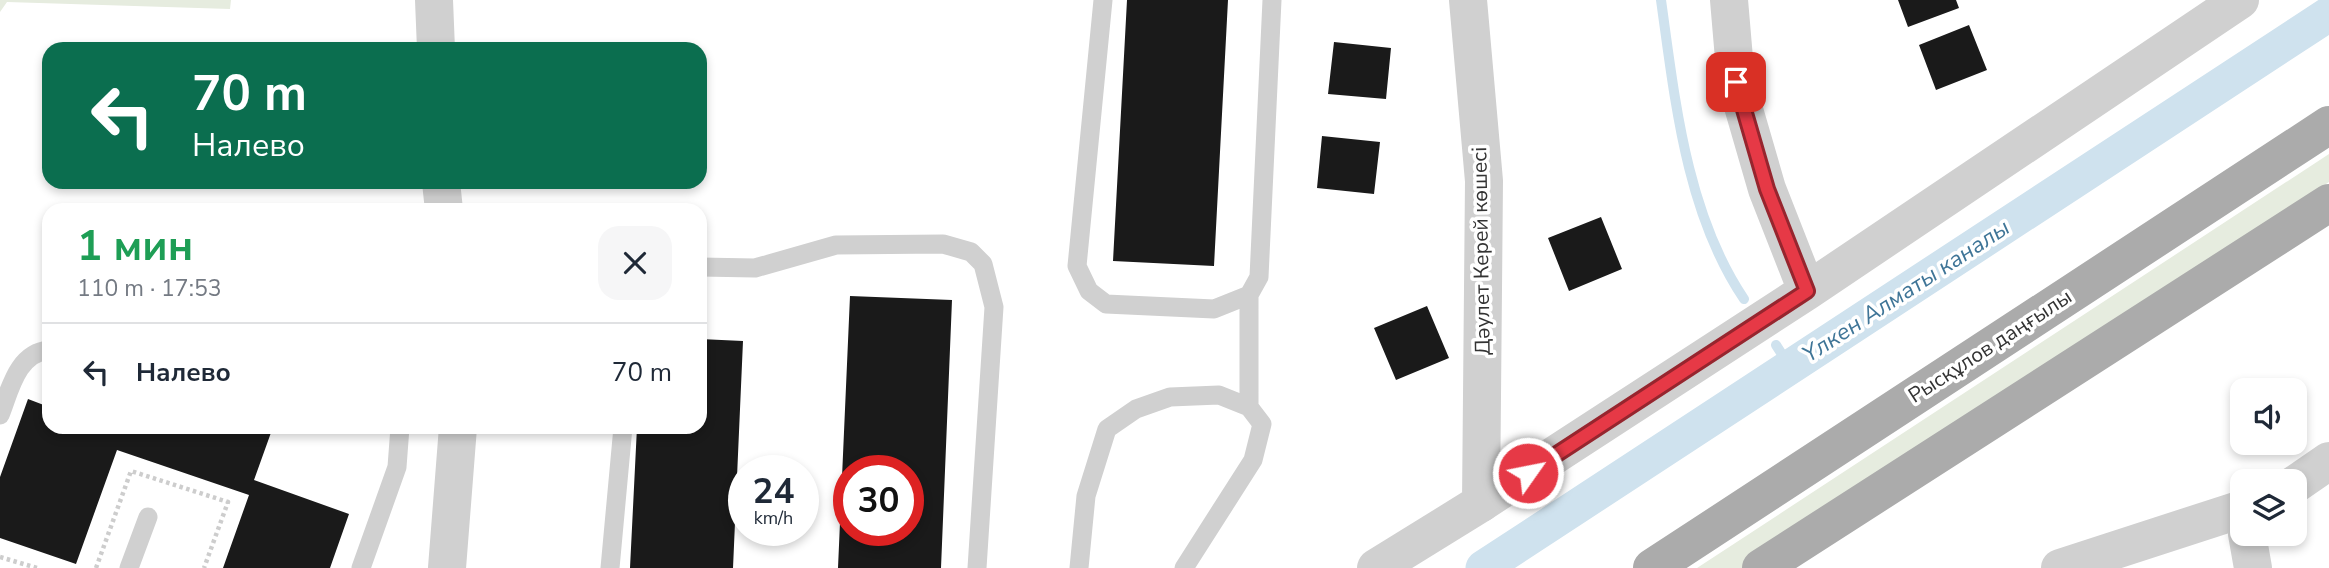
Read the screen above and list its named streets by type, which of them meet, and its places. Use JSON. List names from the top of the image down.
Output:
{
  "streets": {
    "main road": ["Рысқұлов даңғылы"],
    "street": ["Дәулет Керей көшесі"]
  },
  "water": ["Үлкен Алматы каналы"],
  "page": {
    "turn": ["70 m", "Налево"],
    "heading": ["1 мин", "110 m · 17:53"],
    "list": [
      {
        "name": "Налево",
        "value": "70 m"
      }
    ],
    "speed": "24 km/h",
    "limit": "30"
  }
}
